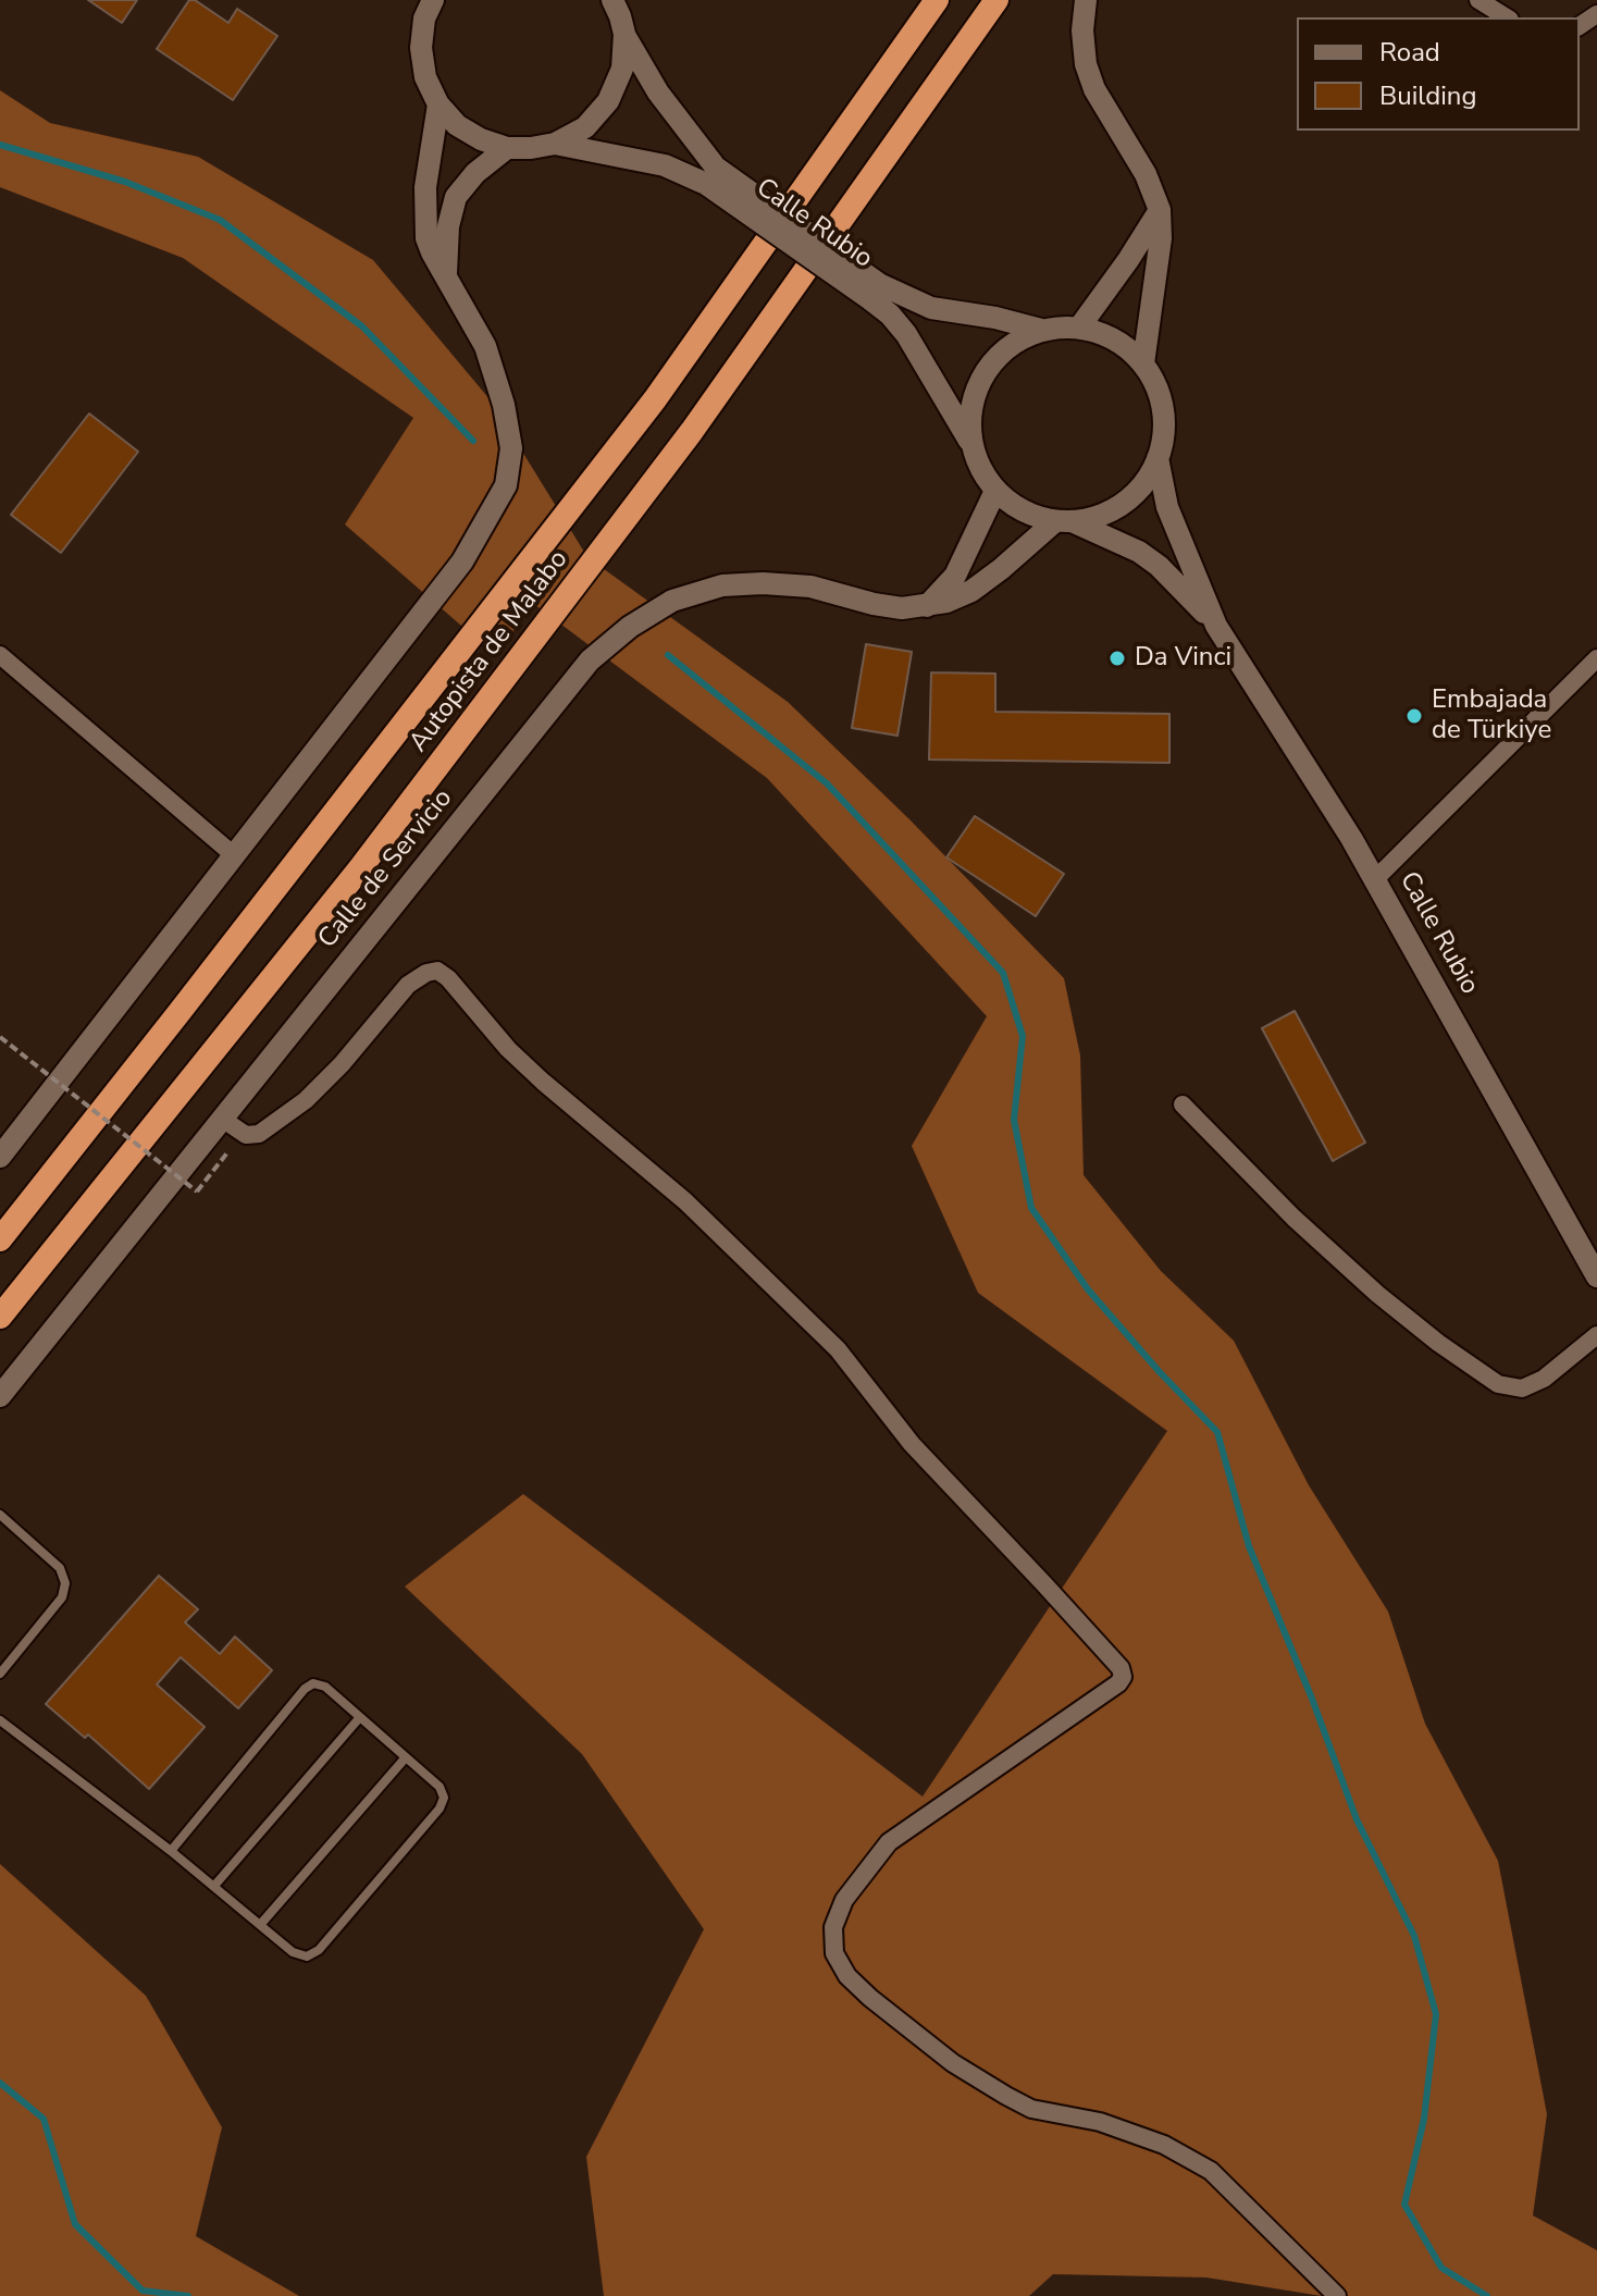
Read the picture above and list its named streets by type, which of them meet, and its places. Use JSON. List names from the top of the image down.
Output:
{
  "streets": {
    "highway": ["Autopista de Malabo"],
    "street": ["Calle Rubio", "Calle de Servicio"]
  },
  "crossings": [
    ["Calle Rubio", "Calle de Servicio"]
  ],
  "places": ["Da Vinci", "Embajada de Türkiye"],
  "legend": ["Road", "Building"]
}
